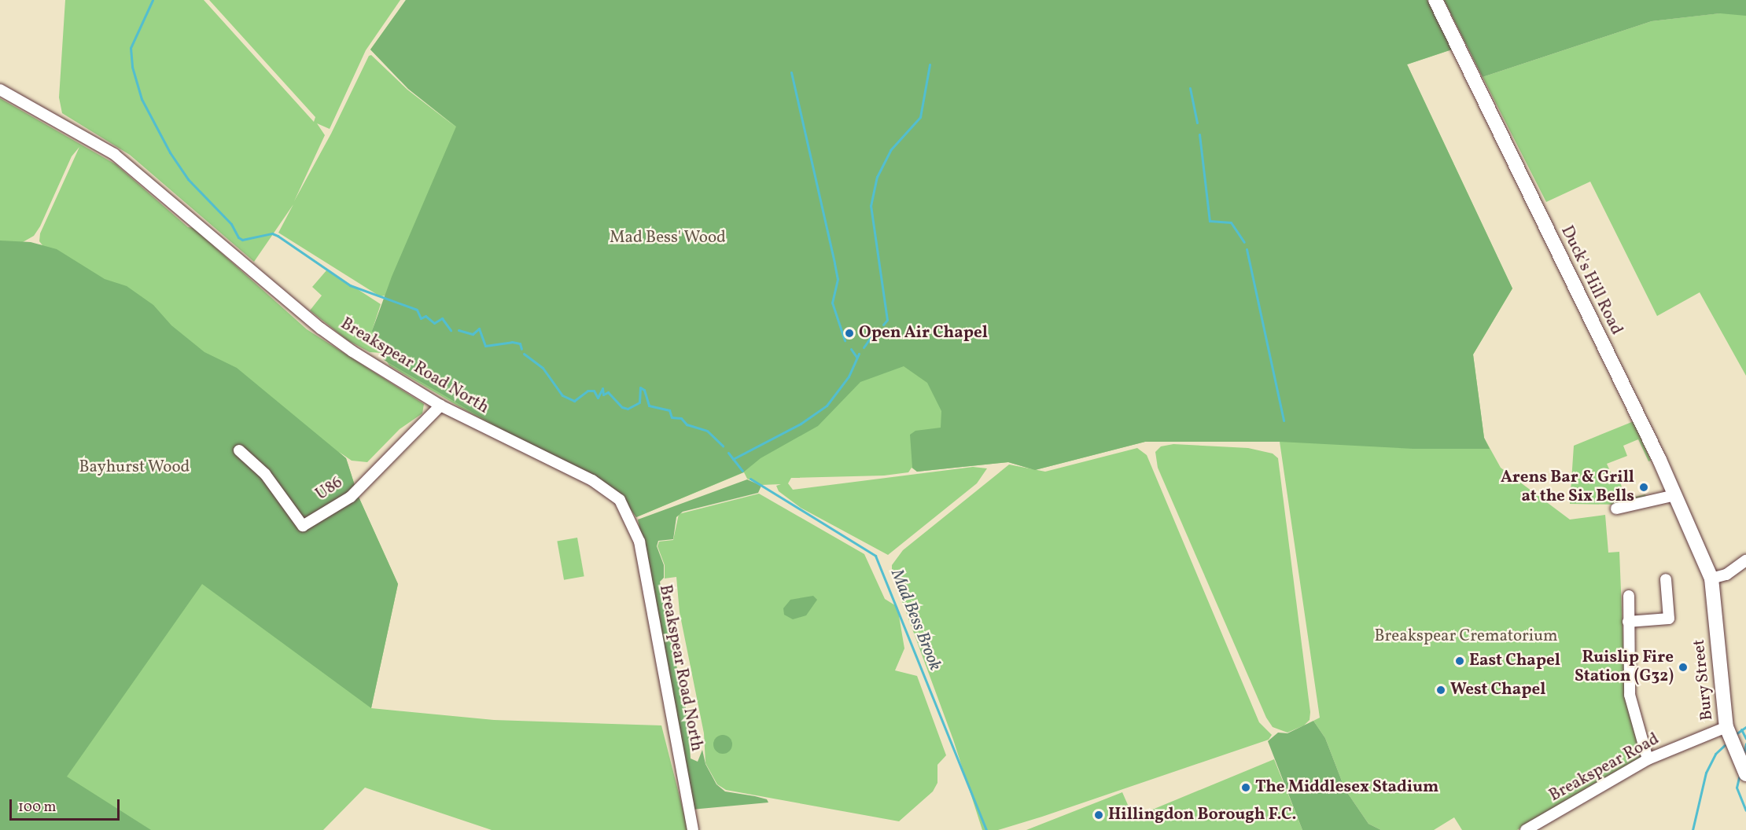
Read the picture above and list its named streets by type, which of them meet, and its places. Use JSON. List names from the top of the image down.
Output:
{
  "streets": {
    "main road": ["Duck's Hill Road", "Bury Street"],
    "street": ["Breakspear Road North", "U86", "Breakspear Road"]
  },
  "crossings": [
    ["Duck's Hill Road", "Bury Street"],
    ["Breakspear Road North", "U86"],
    ["Bury Street", "Breakspear Road"]
  ],
  "water": ["Mad Bess Brook"],
  "parks": ["Mad Bess' Wood", "Bayhurst Wood", "Breakspear Crematorium"],
  "places": [
    "Open Air Chapel",
    "Arens Bar & Grill at the Six Bells",
    "East Chapel",
    "Ruislip Fire Station (G32)",
    "West Chapel",
    "The Middlesex Stadium",
    "Hillingdon Borough F.C."
  ],
  "scale_bar": "100 m"
}
